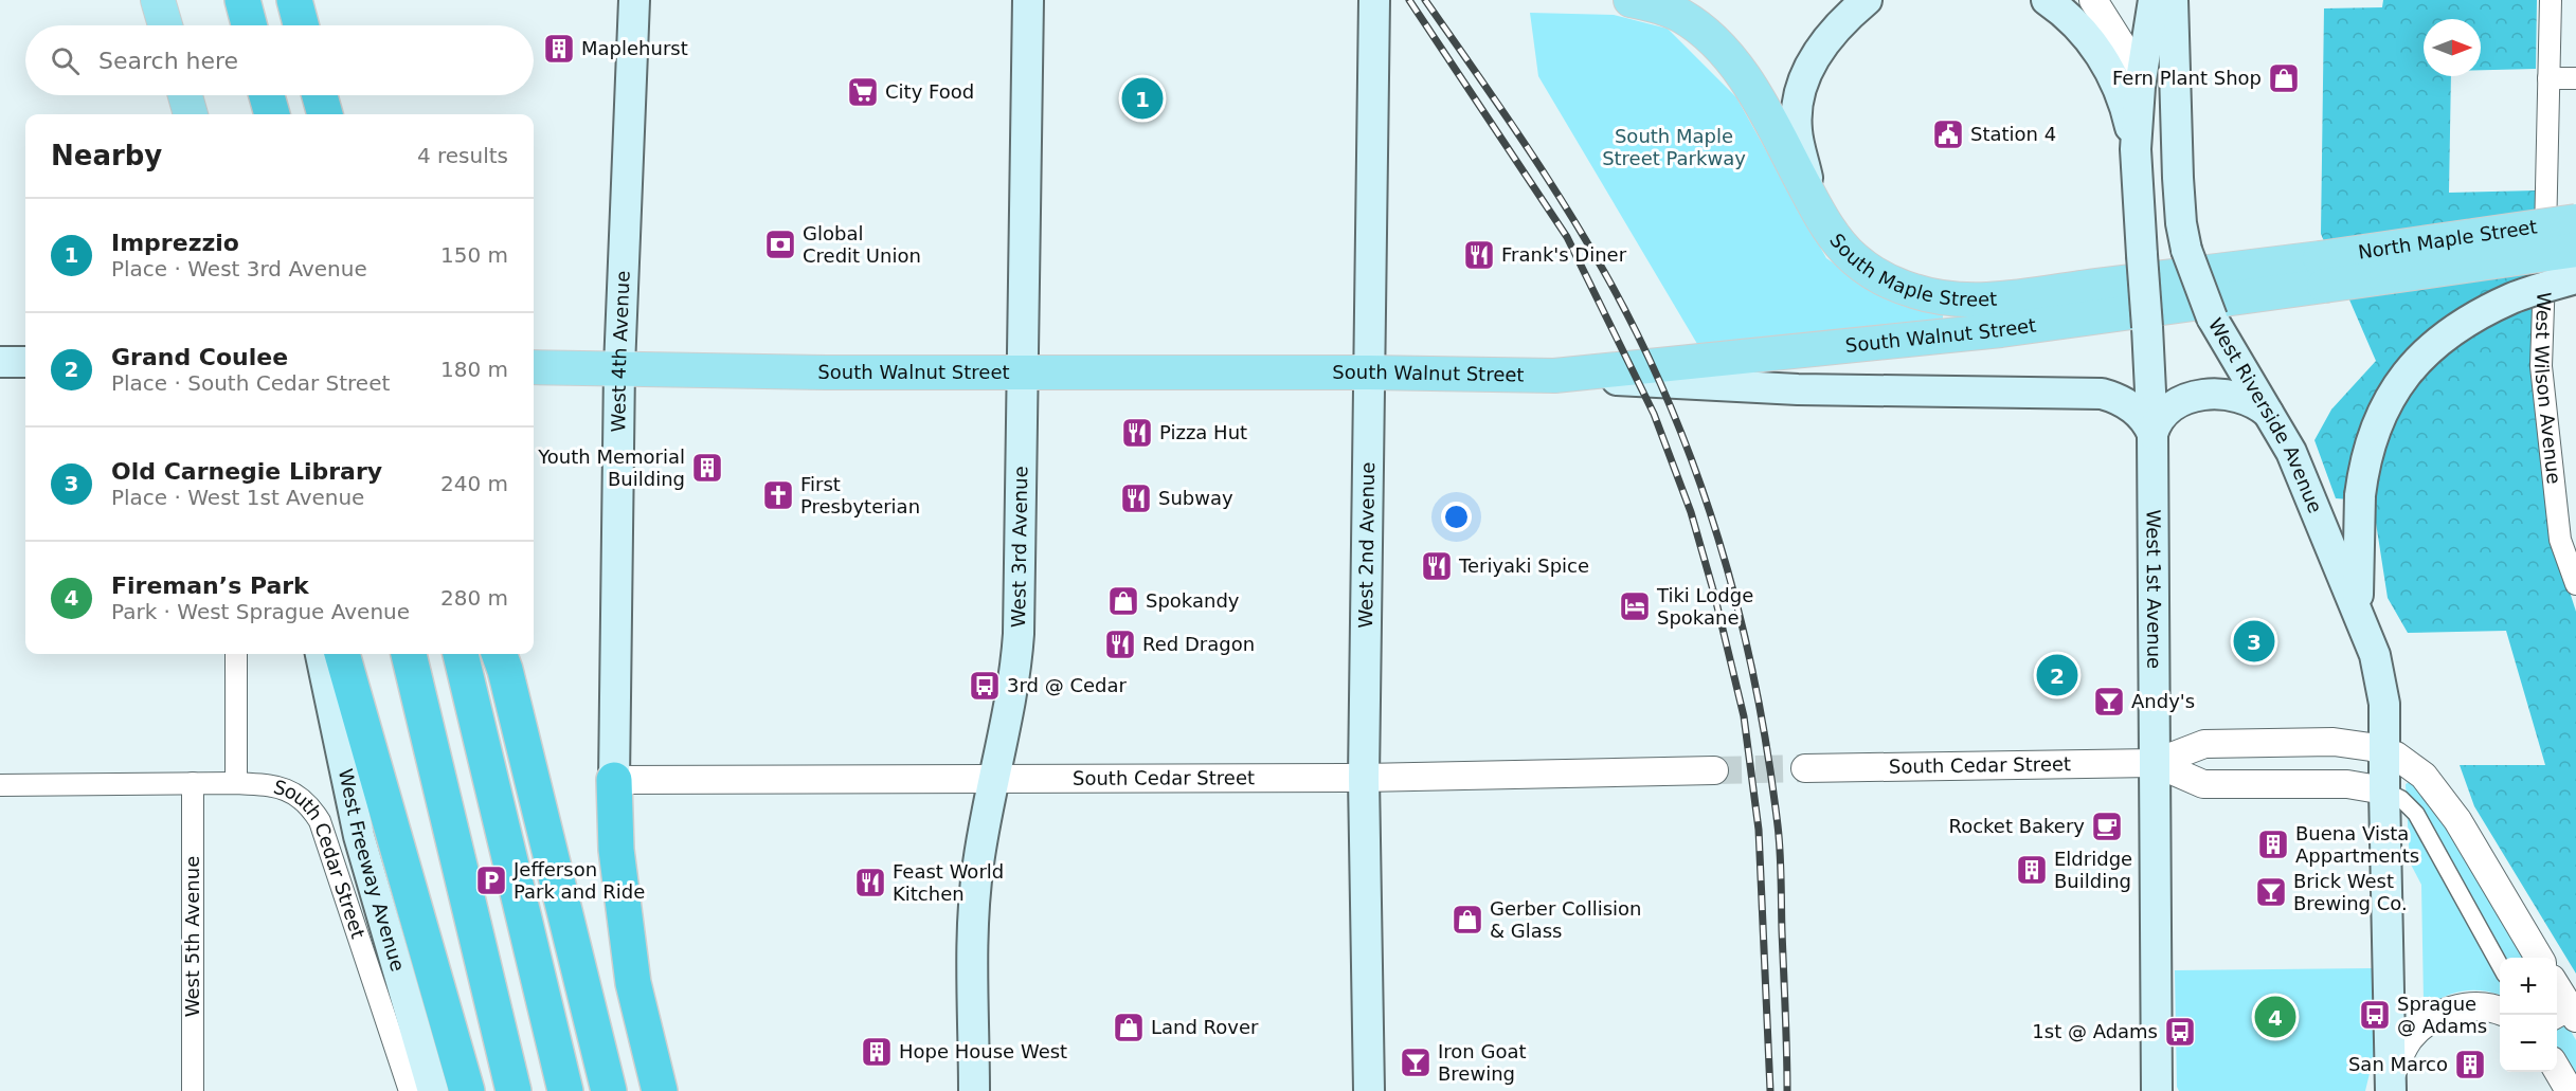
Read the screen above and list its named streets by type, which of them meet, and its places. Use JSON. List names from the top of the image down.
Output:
{
  "streets": {
    "main road": [
      "North Maple Street",
      "South Maple Street",
      "South Walnut Street",
      "West 4th Avenue",
      "West Riverside Avenue",
      "West 2nd Avenue",
      "West 3rd Avenue",
      "West 1st Avenue",
      "West Freeway Avenue"
    ],
    "street": ["West Wilson Avenue", "South Cedar Street", "West 5th Avenue"]
  },
  "crossings": [
    ["North Maple Street", "South Maple Street"],
    ["North Maple Street", "South Walnut Street"],
    ["South Maple Street", "South Walnut Street"],
    ["South Walnut Street", "West 4th Avenue"],
    ["South Walnut Street", "West 2nd Avenue"],
    ["South Walnut Street", "West 3rd Avenue"],
    ["West 4th Avenue", "South Cedar Street"],
    ["West Riverside Avenue", "South Cedar Street"],
    ["West 2nd Avenue", "South Cedar Street"],
    ["West 3rd Avenue", "South Cedar Street"],
    ["West 1st Avenue", "South Cedar Street"],
    ["South Cedar Street", "West 5th Avenue"]
  ],
  "parks": ["South Maple Street Parkway"],
  "places": {
    "building": [
      "Maplehurst",
      "Youth Memorial Building",
      "Buena Vista Appartments",
      "Eldridge Building",
      "Hope House West",
      "San Marco"
    ],
    "shop": [
      "Fern Plant Shop",
      "Spokandy",
      "Gerber Collision & Glass",
      "Land Rover"
    ],
    "supermarket": ["City Food"],
    "public building": ["Station 4"],
    "bank": ["Global Credit Union"],
    "restaurant": [
      "Frank's Diner",
      "Pizza Hut",
      "Subway",
      "Teriyaki Spice",
      "Red Dragon",
      "Feast World Kitchen"
    ],
    "church": ["First Presbyterian"],
    "hotel": ["Tiki Lodge Spokane"],
    "bus stop": ["3rd @ Cedar", "Sprague @ Adams", "1st @ Adams"],
    "bar": ["Andy's", "Brick West Brewing Co.", "Iron Goat Brewing"],
    "cafe": ["Rocket Bakery"],
    "parking": ["Jefferson Park and Ride"]
  },
  "north": "right",
  "page": {
    "search": "Search here",
    "pins": [
      "1",
      "3",
      "2",
      "4"
    ],
    "heading": ["Nearby", "4 results"],
    "list": [
      {
        "mark": "1",
        "name": "Imprezzio",
        "note": "Place · West 3rd Avenue",
        "value": "150 m"
      },
      {
        "mark": "2",
        "name": "Grand Coulee",
        "note": "Place · South Cedar Street",
        "value": "180 m"
      },
      {
        "mark": "3",
        "name": "Old Carnegie Library",
        "note": "Place · West 1st Avenue",
        "value": "240 m"
      },
      {
        "mark": "4",
        "name": "Fireman’s Park",
        "note": "Park · West Sprague Avenue",
        "value": "280 m"
      }
    ],
    "map_buttons": ["+", "−"]
  }
}
